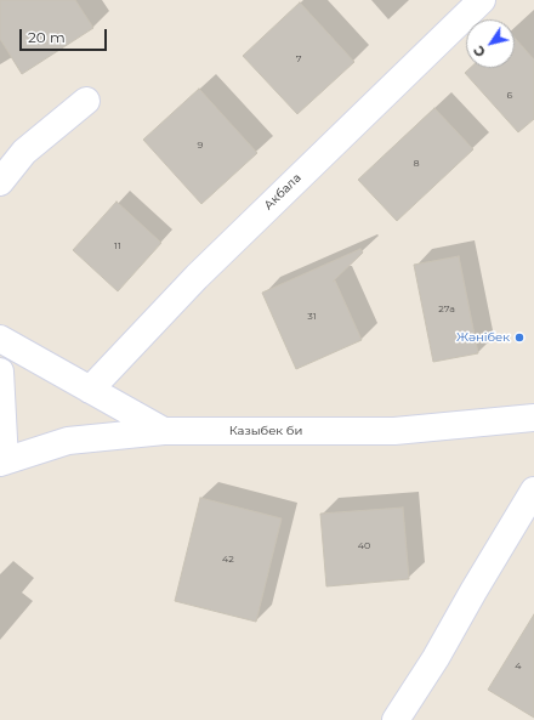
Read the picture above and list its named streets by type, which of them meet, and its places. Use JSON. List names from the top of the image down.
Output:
{
  "streets": {
    "street": ["Акбала", "Казыбек би"]
  },
  "places": ["Жәнібек"],
  "house_numbers": [
    "7",
    "6",
    "9",
    "8",
    "11",
    "27а",
    "31",
    "40",
    "42",
    "4"
  ],
  "scale_bar": "20 m",
  "north": "bottom left"
}
